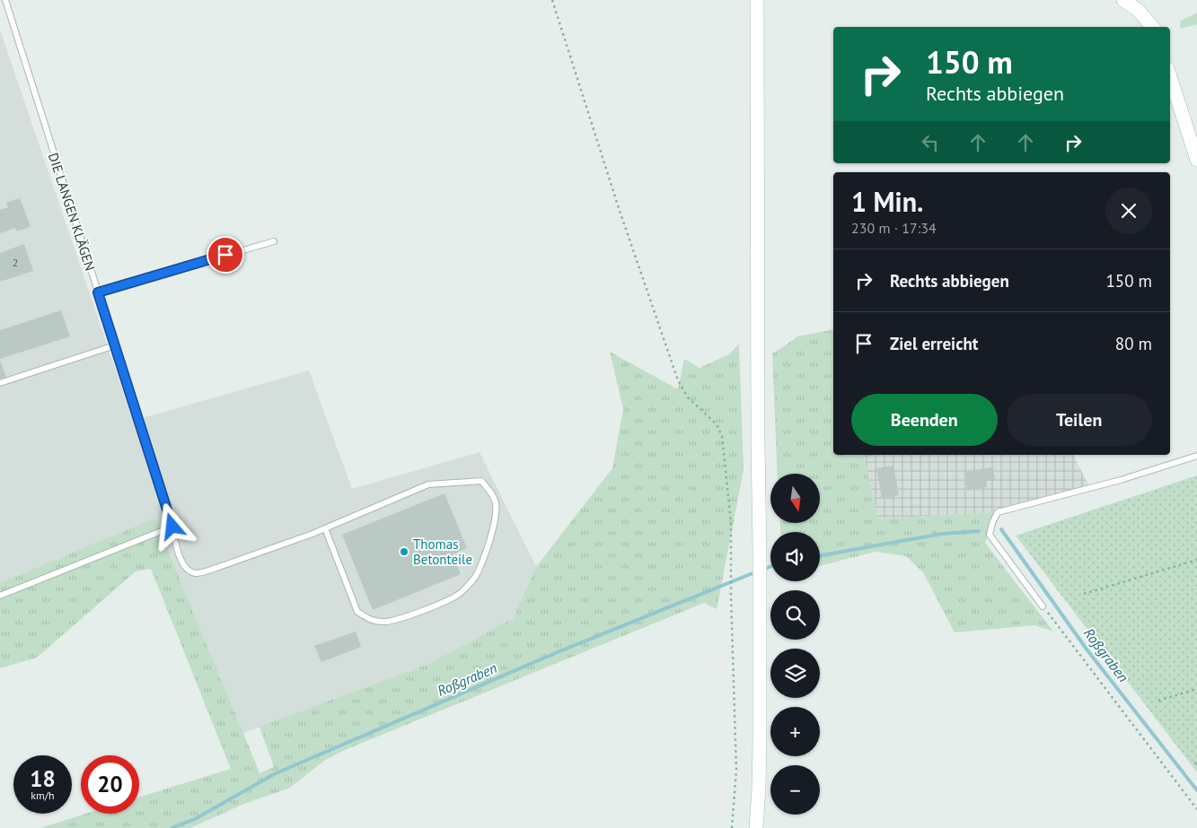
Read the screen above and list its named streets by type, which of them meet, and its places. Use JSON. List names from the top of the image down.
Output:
{
  "streets": {
    "lane": ["DIE LANGEN KLÄGEN"]
  },
  "water": ["Roßgraben"],
  "places": ["Thomas Betonteile"],
  "house_numbers": ["2"],
  "north": "bottom",
  "page": {
    "turn": ["150 m", "Rechts abbiegen"],
    "heading": ["1 Min.", "230 m · 17:34"],
    "list": [
      {
        "name": "Rechts abbiegen",
        "value": "150 m"
      },
      {
        "name": "Ziel erreicht",
        "value": "80 m"
      }
    ],
    "buttons": ["Beenden", "Teilen"],
    "map_buttons": ["+", "−"],
    "speed": "18 km/h",
    "limit": "20"
  }
}
